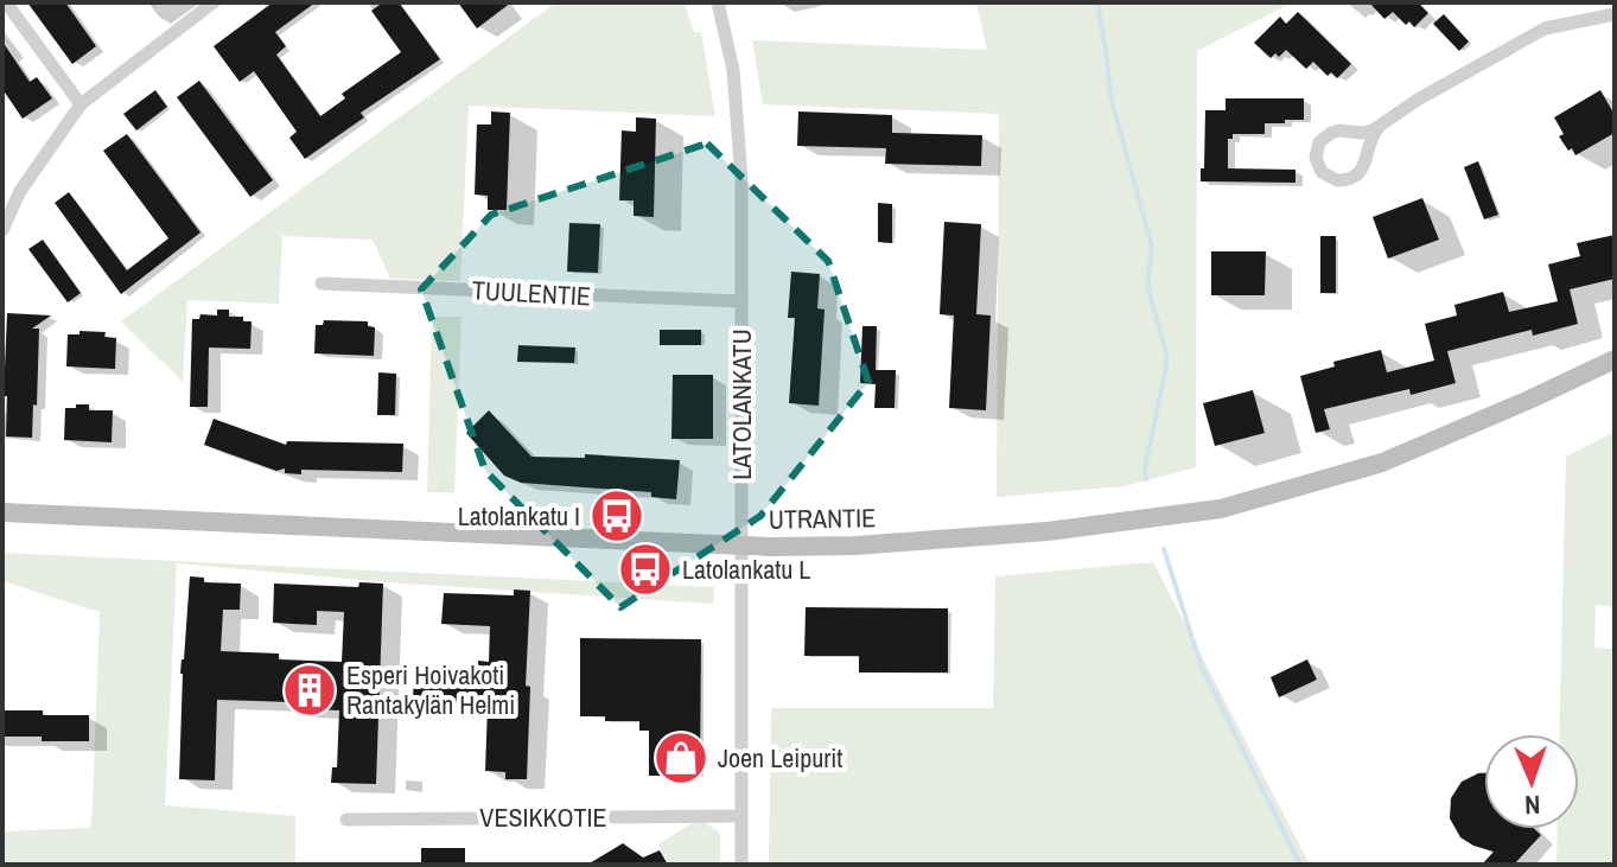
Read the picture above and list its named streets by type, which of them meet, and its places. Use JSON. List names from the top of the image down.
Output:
{
  "streets": {
    "main road": ["UTRANTIE"],
    "street": ["TUULENTIE", "LATOLANKATU", "VESIKKOTIE"]
  },
  "crossings": [
    ["TUULENTIE", "LATOLANKATU"],
    ["LATOLANKATU", "UTRANTIE"],
    ["LATOLANKATU", "VESIKKOTIE"]
  ],
  "places": {
    "bus stop": ["Latolankatu I", "Latolankatu L"],
    "building": ["Esperi Hoivakoti Rantakylän Helmi"],
    "shop": ["Joen Leipurit"]
  },
  "north": "bottom"
}
